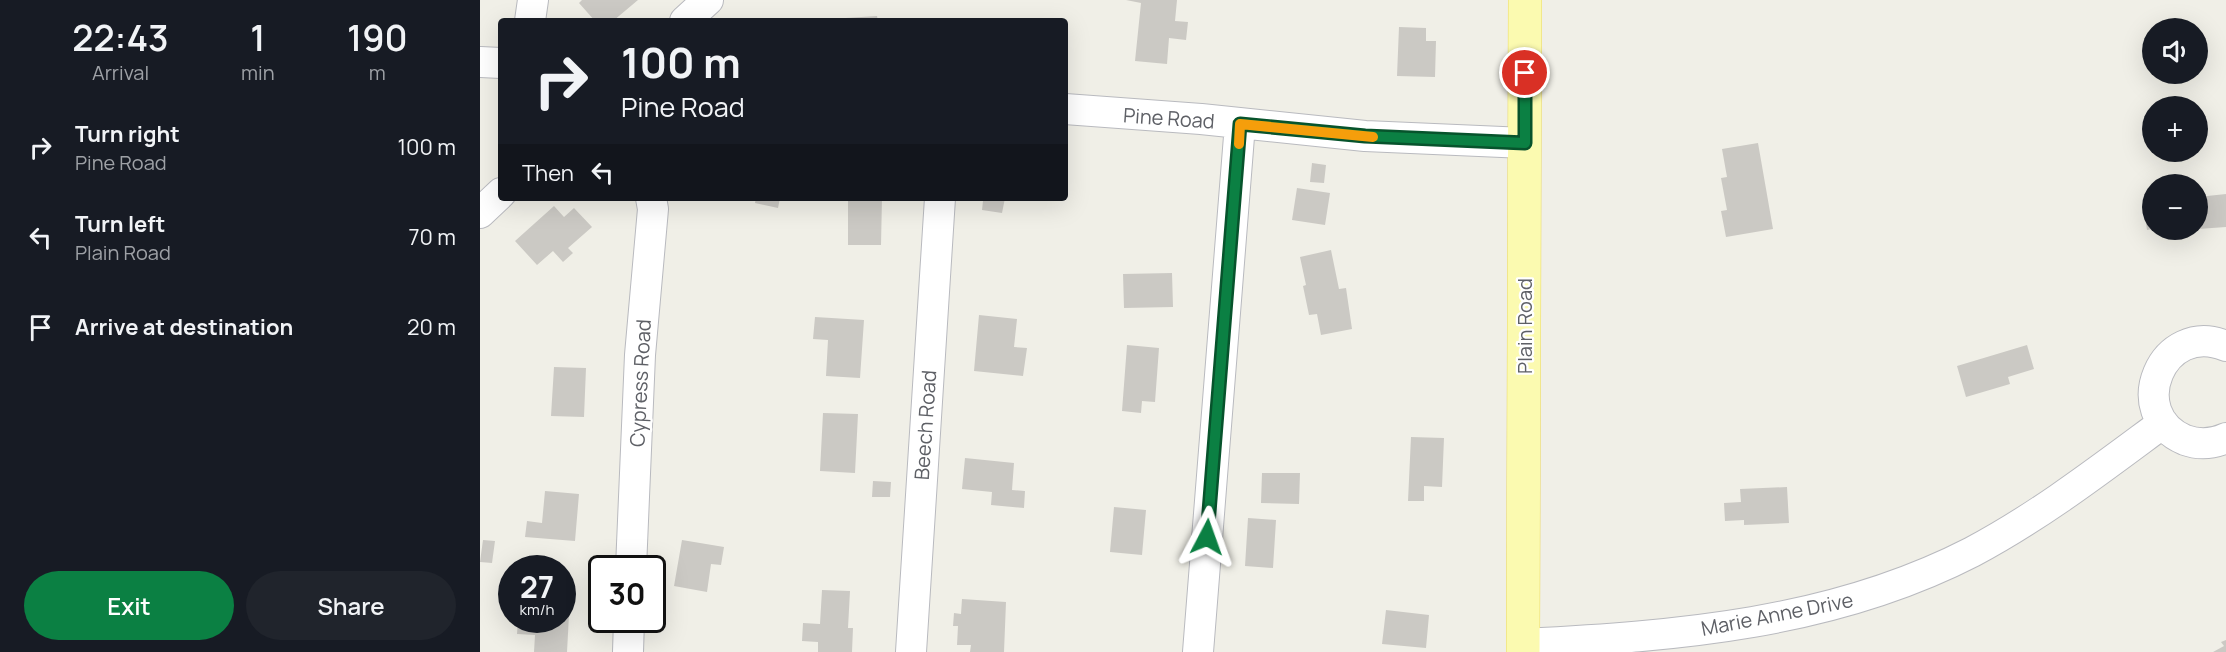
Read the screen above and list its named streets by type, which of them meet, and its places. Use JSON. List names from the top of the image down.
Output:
{
  "streets": {
    "main road": ["Plain Road"],
    "street": [
      "Pine Road",
      "Cypress Road",
      "Beech Road",
      "Marie Anne Drive"
    ]
  },
  "crossings": [
    ["Pine Road", "Plain Road"],
    ["Plain Road", "Marie Anne Drive"]
  ],
  "page": {
    "eta": [
      "22:43",
      "Arrival",
      "1",
      "min",
      "190",
      "m"
    ],
    "map_buttons": ["+", "−"],
    "turn": ["100 m", "Pine Road"],
    "list": [
      {
        "name": "Turn right",
        "note": "Pine Road",
        "value": "100 m"
      },
      {
        "name": "Turn left",
        "note": "Plain Road",
        "value": "70 m"
      },
      {
        "name": "Arrive at destination",
        "value": "20 m"
      }
    ],
    "then": "Then",
    "speed": "27 km/h",
    "limit": "30",
    "buttons": ["Exit", "Share"]
  }
}
